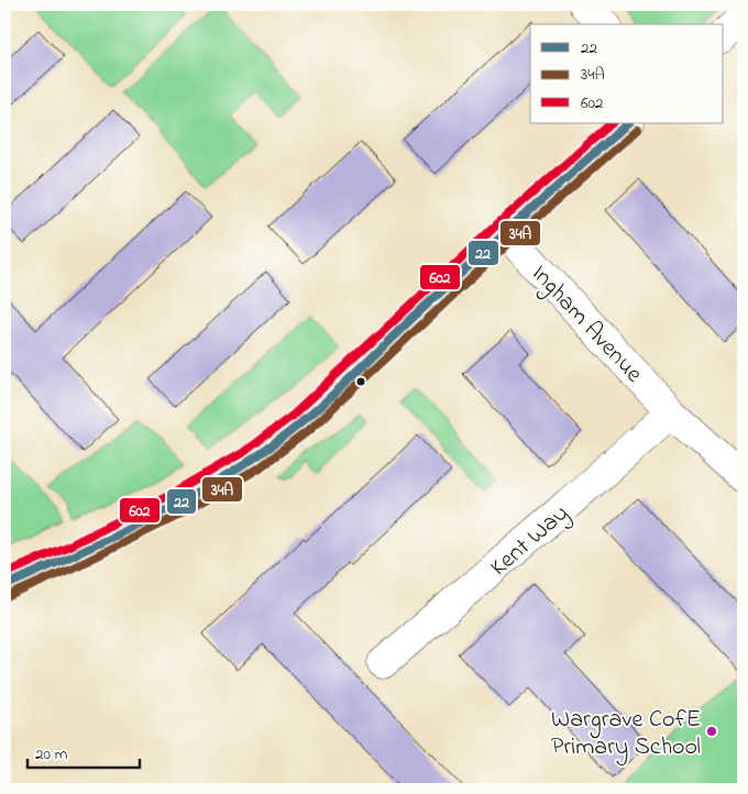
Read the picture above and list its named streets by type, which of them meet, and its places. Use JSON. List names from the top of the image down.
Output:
{
  "streets": {
    "street": ["Ingham Avenue", "Kent Way"]
  },
  "crossings": [
    ["Ingham Avenue", "Kent Way"]
  ],
  "places": ["Wargrave CofE Primary School"],
  "lines": ["transit line 22", "transit line 602", "transit line 34A"],
  "legend": ["22", "34A", "602"],
  "scale_bar": "20 m"
}
